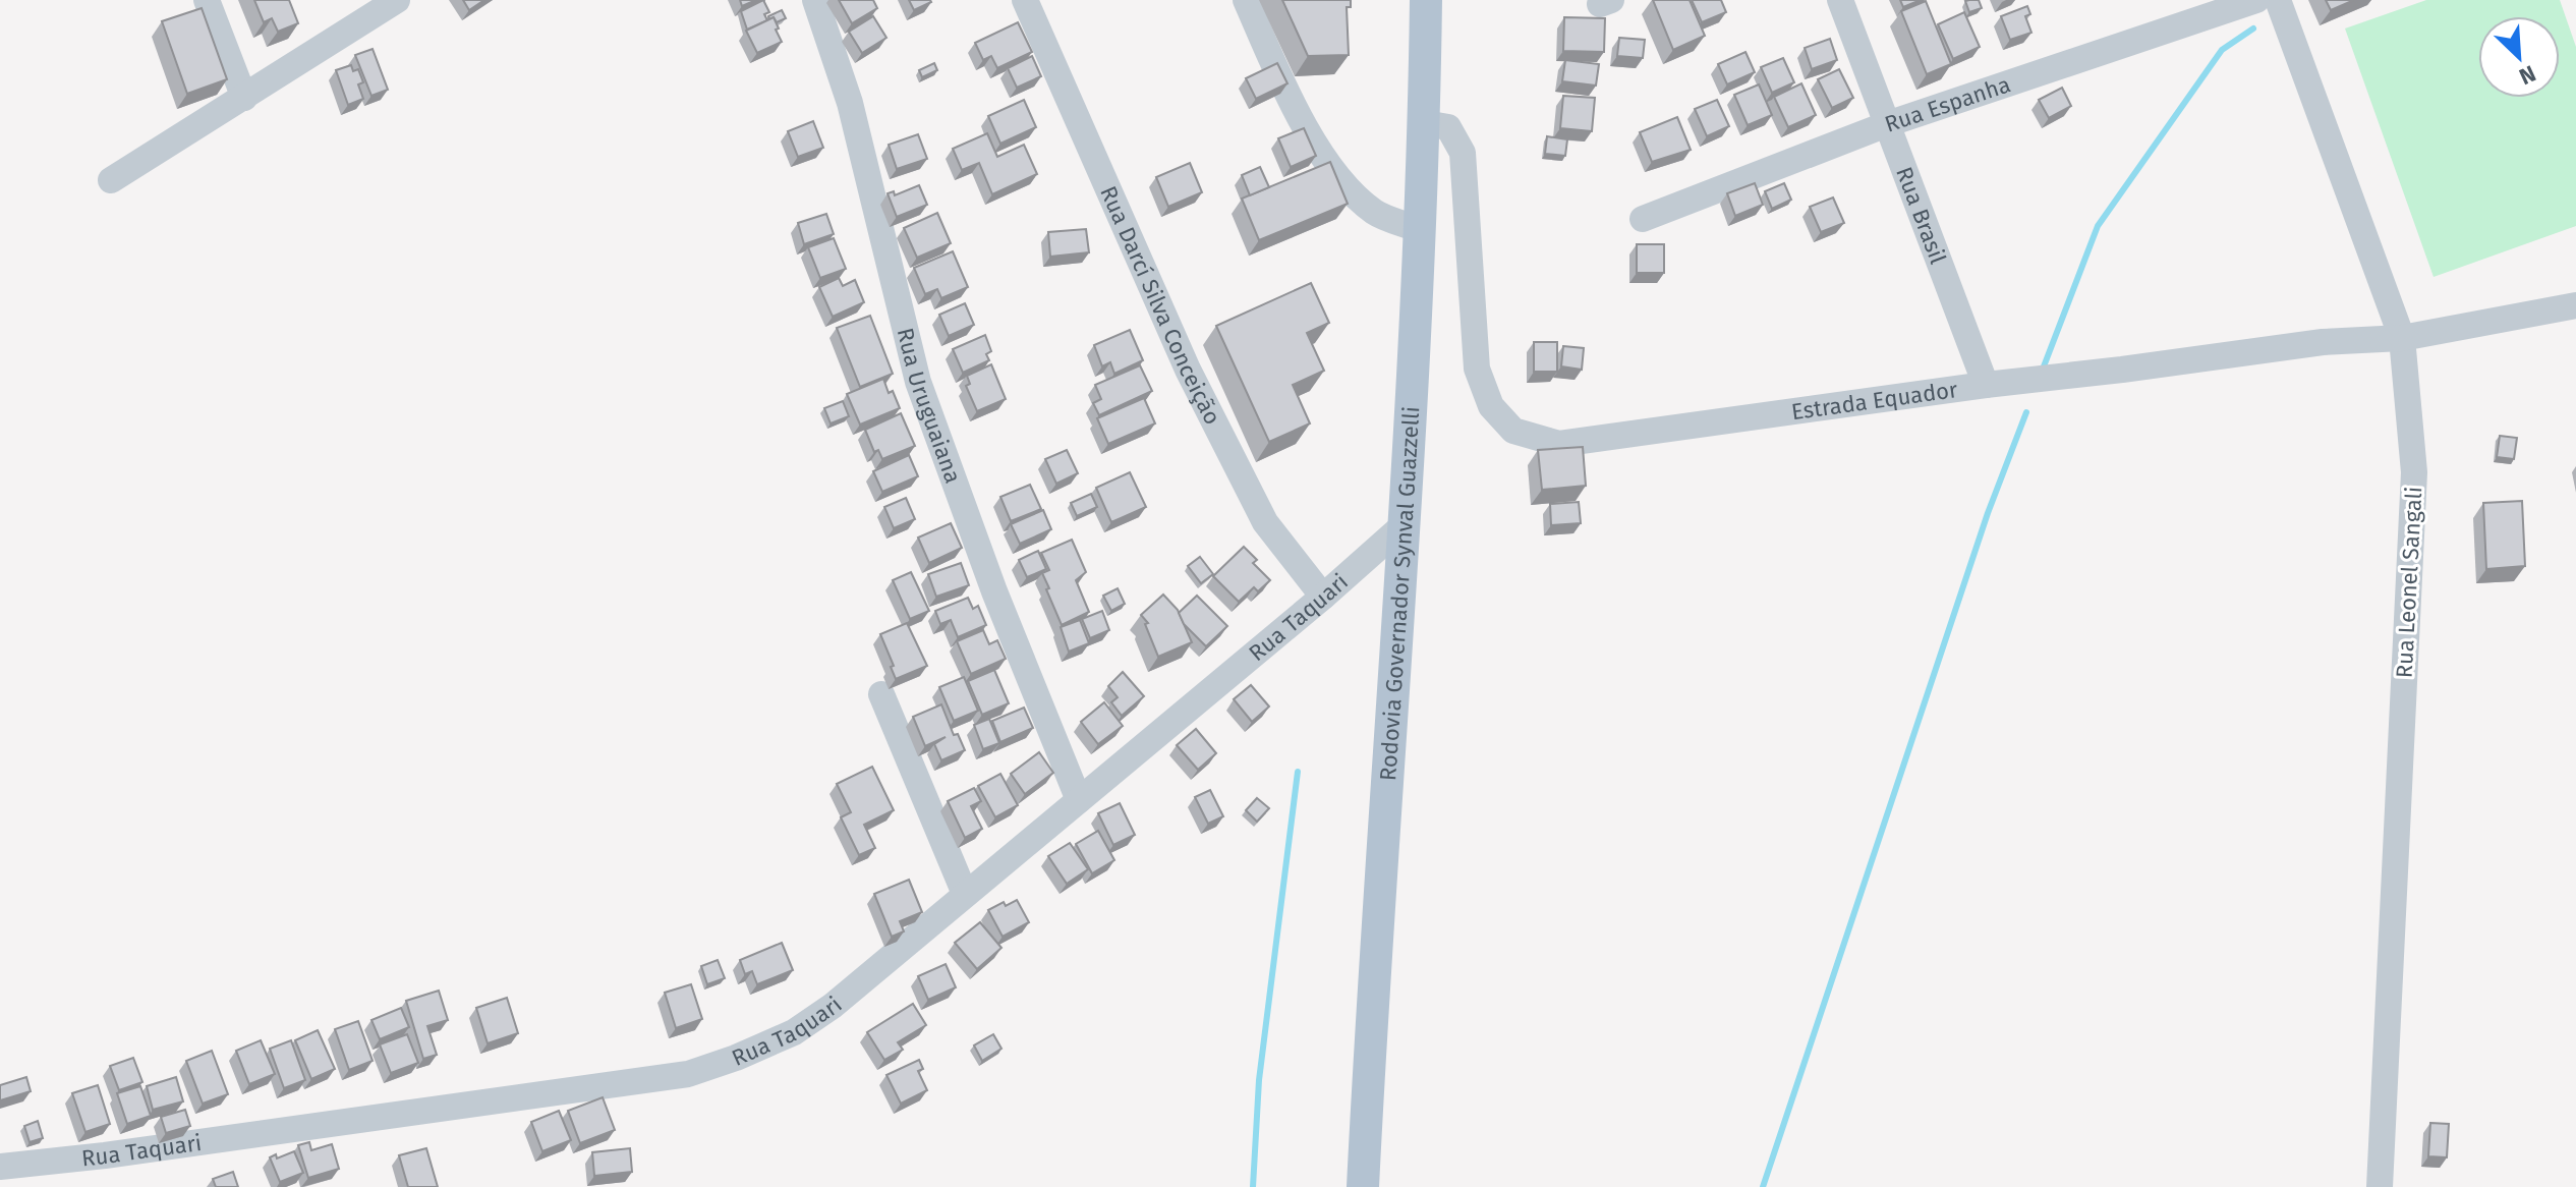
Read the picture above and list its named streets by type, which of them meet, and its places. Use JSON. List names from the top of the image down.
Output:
{
  "streets": {
    "main road": ["Rodovia Governador Synval Guazzelli"],
    "street": [
      "Rua Espanha",
      "Rua Brasil",
      "Rua Darcí Silva Conceição",
      "Estrada Equador",
      "Rua Uruguaiana",
      "Rua Leonel Sangali",
      "Rua Taquari"
    ]
  },
  "crossings": [
    ["Rua Espanha", "Rua Brasil"],
    ["Rua Brasil", "Estrada Equador"],
    ["Rua Darcí Silva Conceição", "Rua Taquari"],
    ["Estrada Equador", "Rua Leonel Sangali"],
    ["Estrada Equador", "Rodovia Governador Synval Guazzelli"],
    ["Rua Uruguaiana", "Rua Taquari"],
    ["Rodovia Governador Synval Guazzelli", "Rua Taquari"]
  ],
  "north": "bottom right"
}
